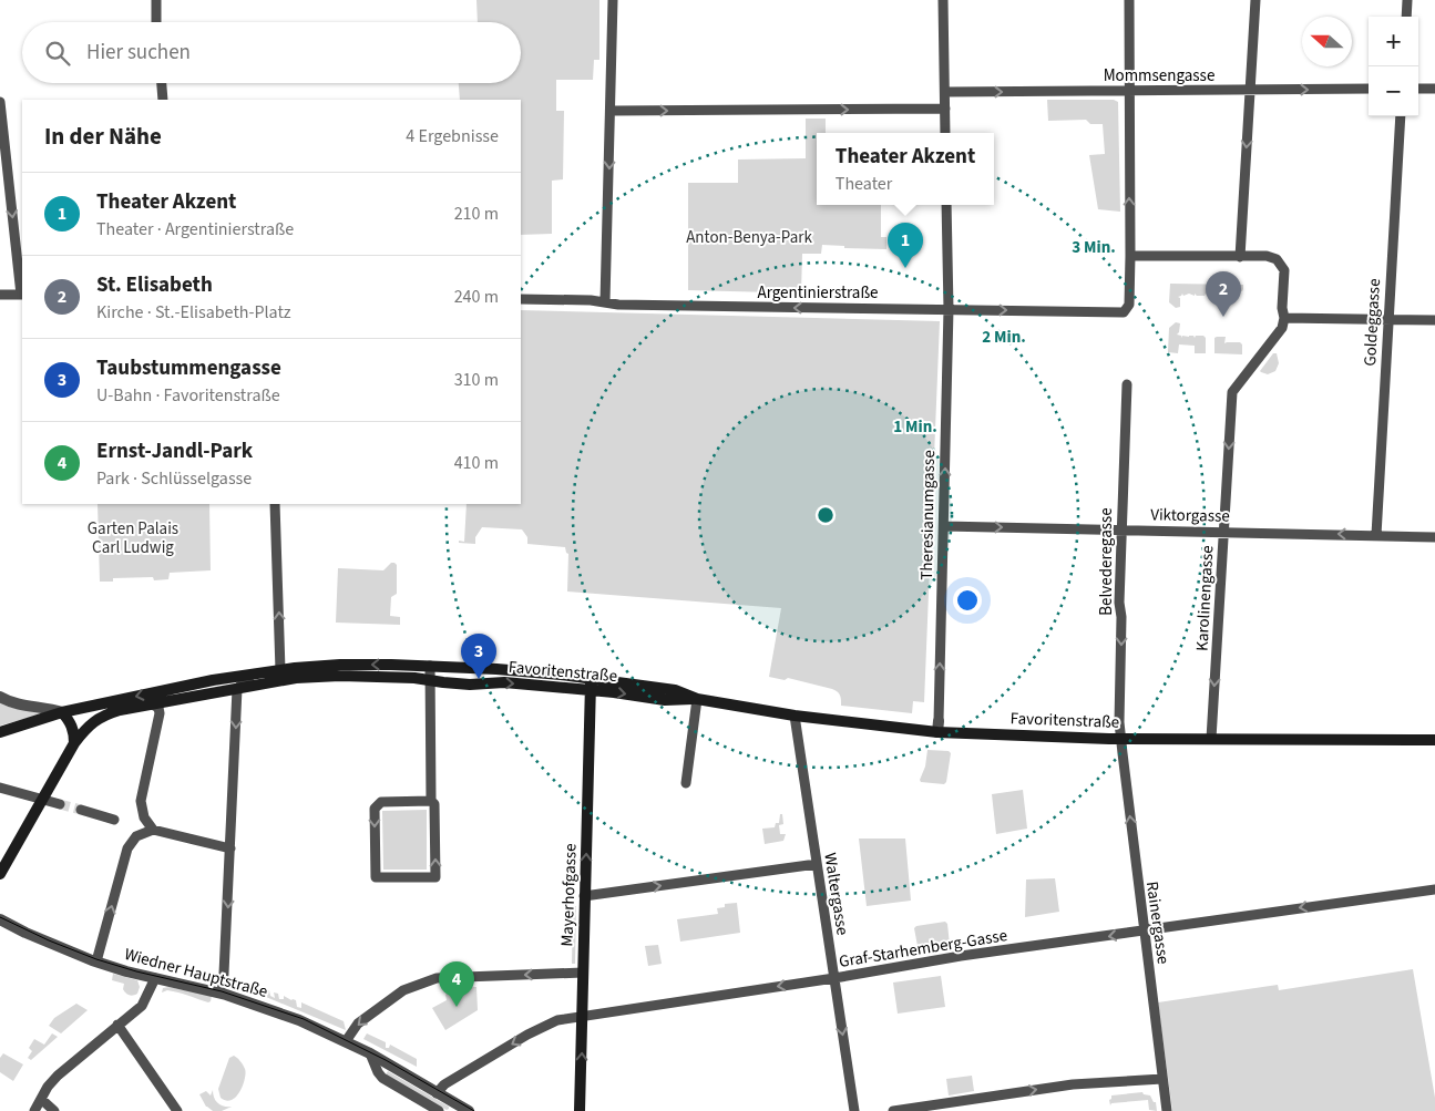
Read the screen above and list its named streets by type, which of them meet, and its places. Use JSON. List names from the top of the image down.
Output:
{
  "streets": {
    "main road": ["Favoritenstraße", "Mayerhofgasse"],
    "street": [
      "Mommsengasse",
      "Argentinierstraße",
      "Goldeggasse",
      "Theresianumgasse",
      "Viktorgasse",
      "Belvederegasse",
      "Karolinengasse",
      "Waltergasse",
      "Rainergasse",
      "Graf-Starhemberg-Gasse",
      "Wiedner Hauptstraße"
    ]
  },
  "crossings": [
    ["Argentinierstraße", "Theresianumgasse"],
    ["Goldeggasse", "Viktorgasse"],
    ["Theresianumgasse", "Viktorgasse"],
    ["Theresianumgasse", "Favoritenstraße"],
    ["Viktorgasse", "Belvederegasse"],
    ["Viktorgasse", "Karolinengasse"],
    ["Belvederegasse", "Favoritenstraße"],
    ["Belvederegasse", "Rainergasse"],
    ["Karolinengasse", "Favoritenstraße"],
    ["Favoritenstraße", "Waltergasse"],
    ["Favoritenstraße", "Mayerhofgasse"],
    ["Favoritenstraße", "Rainergasse"],
    ["Waltergasse", "Graf-Starhemberg-Gasse"],
    ["Mayerhofgasse", "Graf-Starhemberg-Gasse"],
    ["Rainergasse", "Graf-Starhemberg-Gasse"],
    ["Graf-Starhemberg-Gasse", "Wiedner Hauptstraße"]
  ],
  "one_way": [
    "Mommsengasse",
    "Theresianumgasse",
    "Belvederegasse",
    "Karolinengasse",
    "Mayerhofgasse",
    "Rainergasse",
    "Graf-Starhemberg-Gasse"
  ],
  "parks": ["Anton-Benya-Park", "Garten Palais Carl Ludwig"],
  "north": "left",
  "page": {
    "map_buttons": ["+", "−"],
    "search": "Hier suchen",
    "heading": ["In der Nähe", "4 Ergebnisse"],
    "popup": ["Theater Akzent", "Theater"],
    "list": [
      {
        "mark": "1",
        "name": "Theater Akzent",
        "note": "Theater · Argentinierstraße",
        "value": "210 m"
      },
      {
        "mark": "2",
        "name": "St. Elisabeth",
        "note": "Kirche · St.-Elisabeth-Platz",
        "value": "240 m"
      },
      {
        "mark": "3",
        "name": "Taubstummengasse",
        "note": "U-Bahn · Favoritenstraße",
        "value": "310 m"
      },
      {
        "mark": "4",
        "name": "Ernst-Jandl-Park",
        "note": "Park · Schlüsselgasse",
        "value": "410 m"
      }
    ],
    "pins": [
      "1",
      "2",
      "3",
      "4"
    ]
  },
  "rings": ["3 Min.", "2 Min.", "1 Min."]
}
